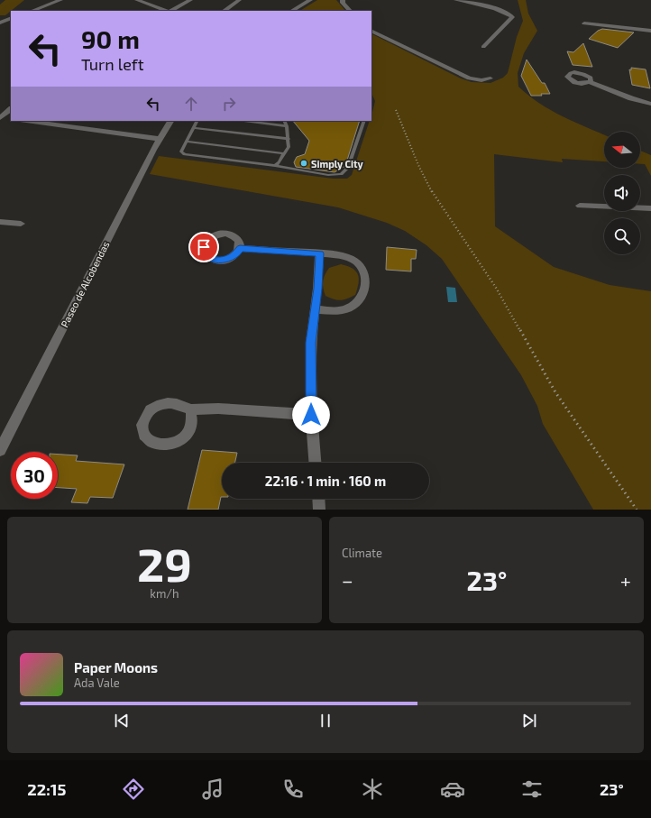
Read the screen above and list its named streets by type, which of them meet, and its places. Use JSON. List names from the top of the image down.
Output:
{
  "streets": {
    "street": ["Paseo de Alcobendas"]
  },
  "places": ["Simply City"],
  "north": "left",
  "page": {
    "turn": ["90 m", "Turn left"],
    "limit": "30",
    "trip": "22:16 · 1 min · 160 m",
    "tile": [
      ["29", "km/h"],
      "Climate"
    ],
    "heat": ["−", "23°", "+"],
    "song": ["Paper Moons", "Ada Vale"],
    "tabs": ["22:15", "23°"]
  }
}
